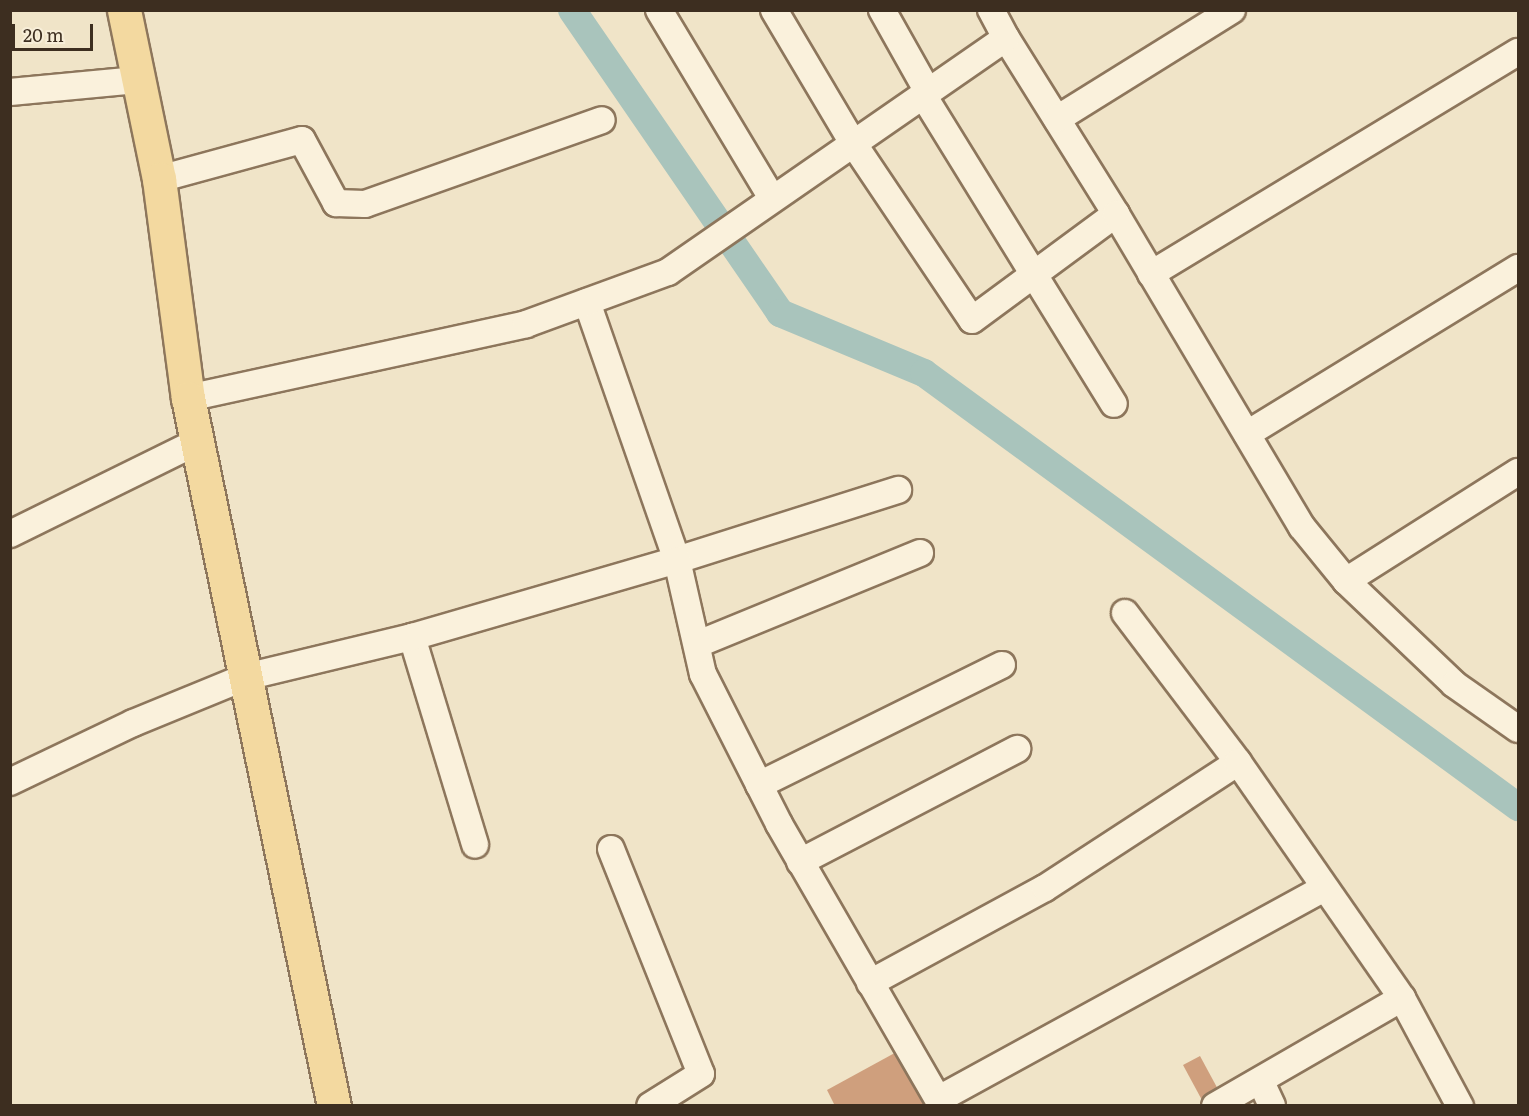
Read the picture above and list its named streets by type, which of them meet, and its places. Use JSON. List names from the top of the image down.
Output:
{
  "scale_bar": "20 m"
}
